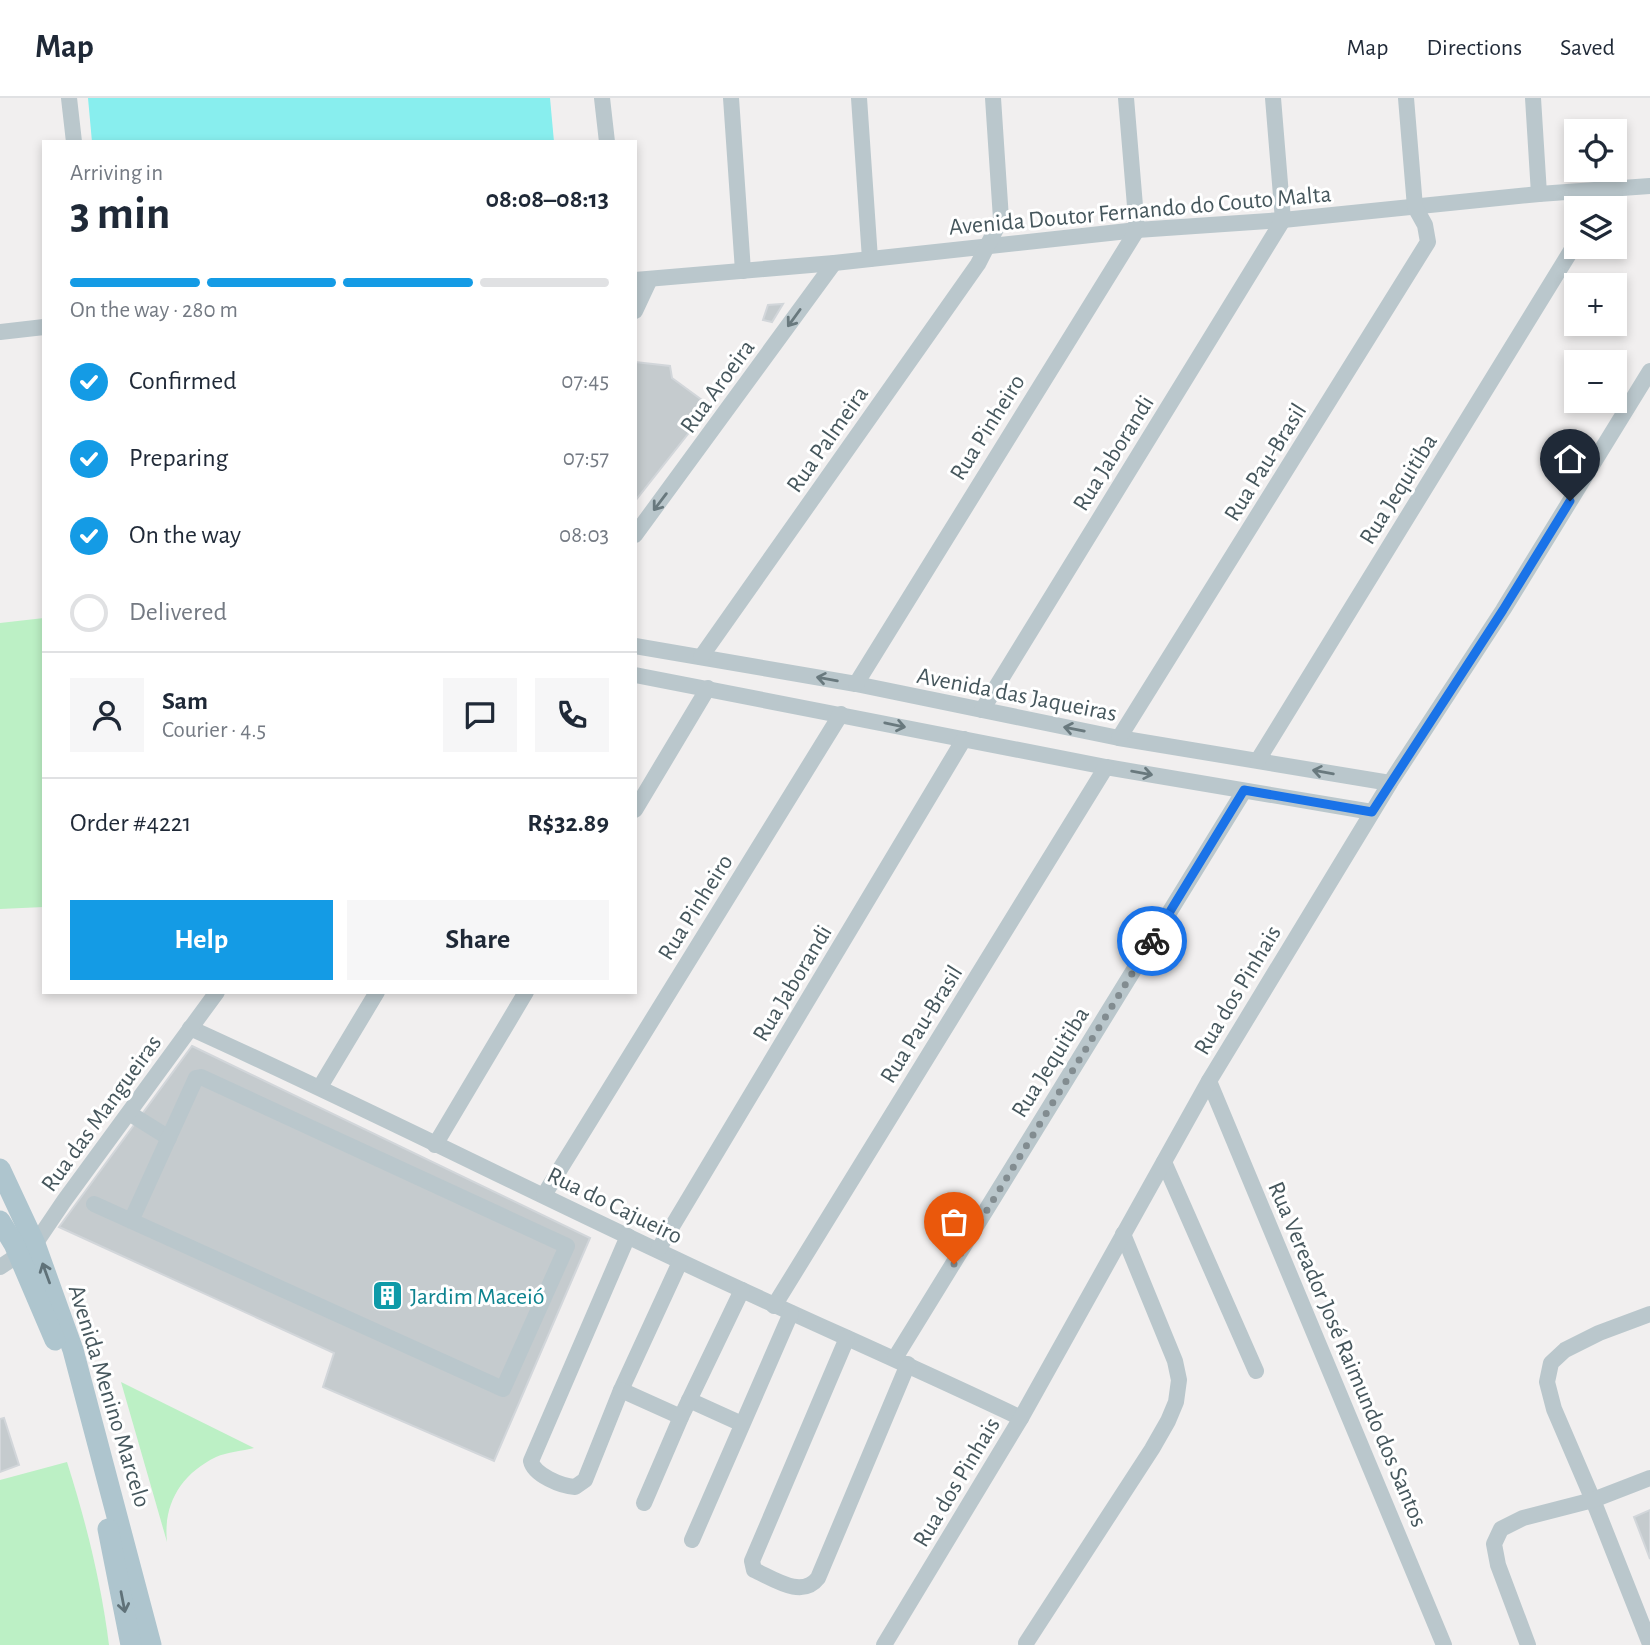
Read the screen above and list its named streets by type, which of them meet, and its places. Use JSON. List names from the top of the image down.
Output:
{
  "streets": {
    "main road": ["Avenida Menino Marcelo"],
    "street": [
      "Avenida Doutor Fernando do Couto Malta",
      "Rua Aroeira",
      "Rua Pinheiro",
      "Rua Palmeira",
      "Rua Jaborandi",
      "Rua Pau-Brasil",
      "Rua Jequitiba",
      "Avenida das Jaqueiras",
      "Rua dos Pinhais",
      "Rua das Mangueiras",
      "Rua do Cajueiro",
      "Rua Vereador José Raimundo dos Santos"
    ]
  },
  "crossings": [
    ["Avenida Doutor Fernando do Couto Malta", "Rua Aroeira"],
    ["Avenida Doutor Fernando do Couto Malta", "Rua Pinheiro"],
    ["Avenida Doutor Fernando do Couto Malta", "Rua Palmeira"],
    ["Avenida Doutor Fernando do Couto Malta", "Rua Jaborandi"],
    ["Avenida Doutor Fernando do Couto Malta", "Rua Pau-Brasil"],
    ["Rua Pinheiro", "Avenida das Jaqueiras"],
    ["Rua Pinheiro", "Rua do Cajueiro"],
    ["Rua Palmeira", "Avenida das Jaqueiras"],
    ["Rua Jaborandi", "Avenida das Jaqueiras"],
    ["Rua Jaborandi", "Rua do Cajueiro"],
    ["Rua Pau-Brasil", "Avenida das Jaqueiras"],
    ["Rua Pau-Brasil", "Rua do Cajueiro"],
    ["Rua Jequitiba", "Avenida das Jaqueiras"],
    ["Rua Jequitiba", "Rua do Cajueiro"],
    ["Avenida das Jaqueiras", "Rua dos Pinhais"],
    ["Rua dos Pinhais", "Rua do Cajueiro"],
    ["Rua dos Pinhais", "Rua Vereador José Raimundo dos Santos"],
    ["Rua das Mangueiras", "Rua do Cajueiro"],
    ["Rua das Mangueiras", "Avenida Menino Marcelo"]
  ],
  "one_way": ["Rua Aroeira"],
  "places": {
    "building": ["Jardim Maceió"]
  },
  "page": {
    "header": "Map",
    "nav": ["Map", "Directions", "Saved"],
    "map_buttons": ["+", "−"],
    "heading": ["3 min", "Arriving in", "08:08–08:13"],
    "panel": [
      "Sam",
      "Courier · 4.5",
      "Order #4221",
      "R$32.89"
    ],
    "bar": "On the way · 280 m",
    "list": [
      ["Confirmed", "07:45"],
      ["Preparing", "07:57"],
      ["On the way", "08:03"],
      "Delivered"
    ],
    "buttons": ["Help", "Share"]
  }
}
